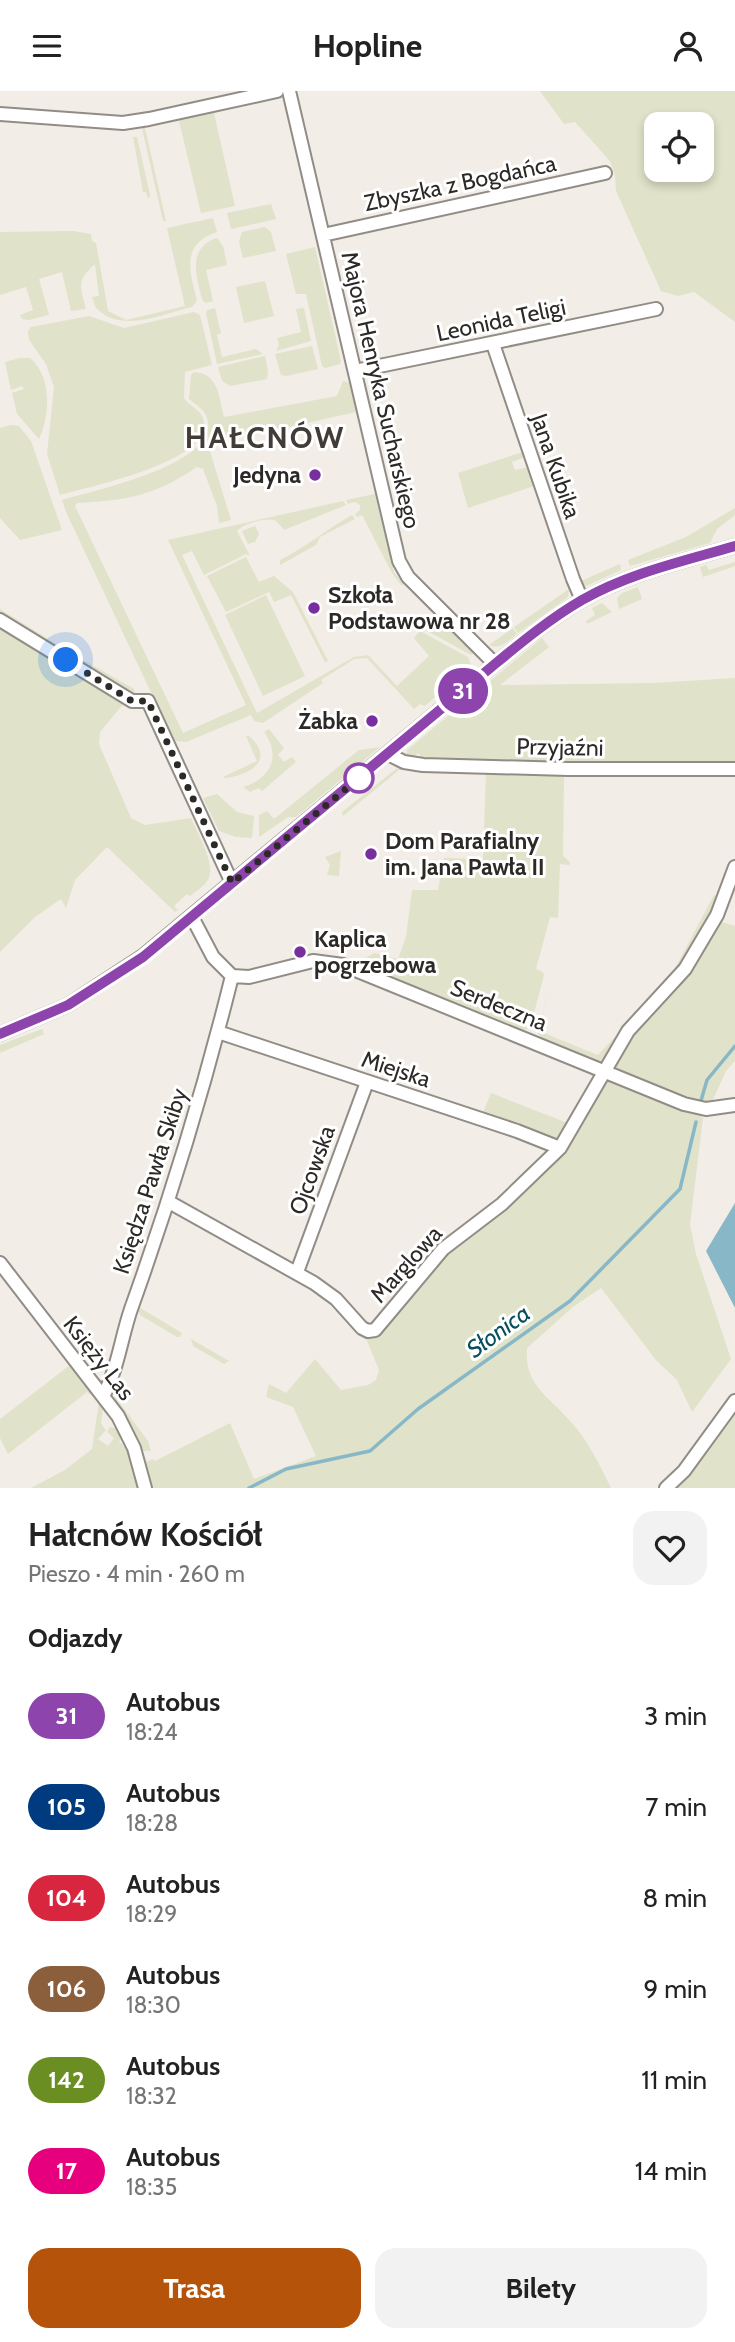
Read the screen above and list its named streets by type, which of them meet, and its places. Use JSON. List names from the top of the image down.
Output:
{
  "streets": {
    "street": [
      "Zbyszka z Bogdańca",
      "Leonida Teligi",
      "Majora Henryka Sucharskiego",
      "Jana Kubika",
      "Przyjaźni",
      "Serdeczna",
      "Miejska",
      "Ojcowska",
      "Księdza Pawła Skiby",
      "Marglowa",
      "Księży Las"
    ]
  },
  "crossings": [
    ["Zbyszka z Bogdańca", "Majora Henryka Sucharskiego"],
    ["Leonida Teligi", "Majora Henryka Sucharskiego"],
    ["Leonida Teligi", "Jana Kubika"],
    ["Serdeczna", "Księdza Pawła Skiby"],
    ["Serdeczna", "Marglowa"],
    ["Miejska", "Ojcowska"],
    ["Miejska", "Księdza Pawła Skiby"],
    ["Miejska", "Marglowa"],
    ["Ojcowska", "Marglowa"],
    ["Księdza Pawła Skiby", "Marglowa"],
    ["Księdza Pawła Skiby", "Księży Las"]
  ],
  "districts": ["HAŁCNÓW"],
  "water": ["Słonica"],
  "places": [
    "Jedyna",
    "Szkoła Podstawowa nr 28",
    "Żabka",
    "Dom Parafialny im. Jana Pawła II",
    "Kaplica pogrzebowa"
  ],
  "lines": ["bus line 31"],
  "page": {
    "header": "Hopline",
    "on_map": "31",
    "heading": [
      ["Hałcnów Kościół", "Pieszo · 4 min · 260 m"],
      "Odjazdy"
    ],
    "list": [
      {
        "mark": "31",
        "name": "Autobus",
        "note": "18:24",
        "value": "3 min"
      },
      {
        "mark": "105",
        "name": "Autobus",
        "note": "18:28",
        "value": "7 min"
      },
      {
        "mark": "104",
        "name": "Autobus",
        "note": "18:29",
        "value": "8 min"
      },
      {
        "mark": "106",
        "name": "Autobus",
        "note": "18:30",
        "value": "9 min"
      },
      {
        "mark": "142",
        "name": "Autobus",
        "note": "18:32",
        "value": "11 min"
      },
      {
        "mark": "17",
        "name": "Autobus",
        "note": "18:35",
        "value": "14 min"
      }
    ],
    "buttons": ["Trasa", "Bilety"]
  }
}
